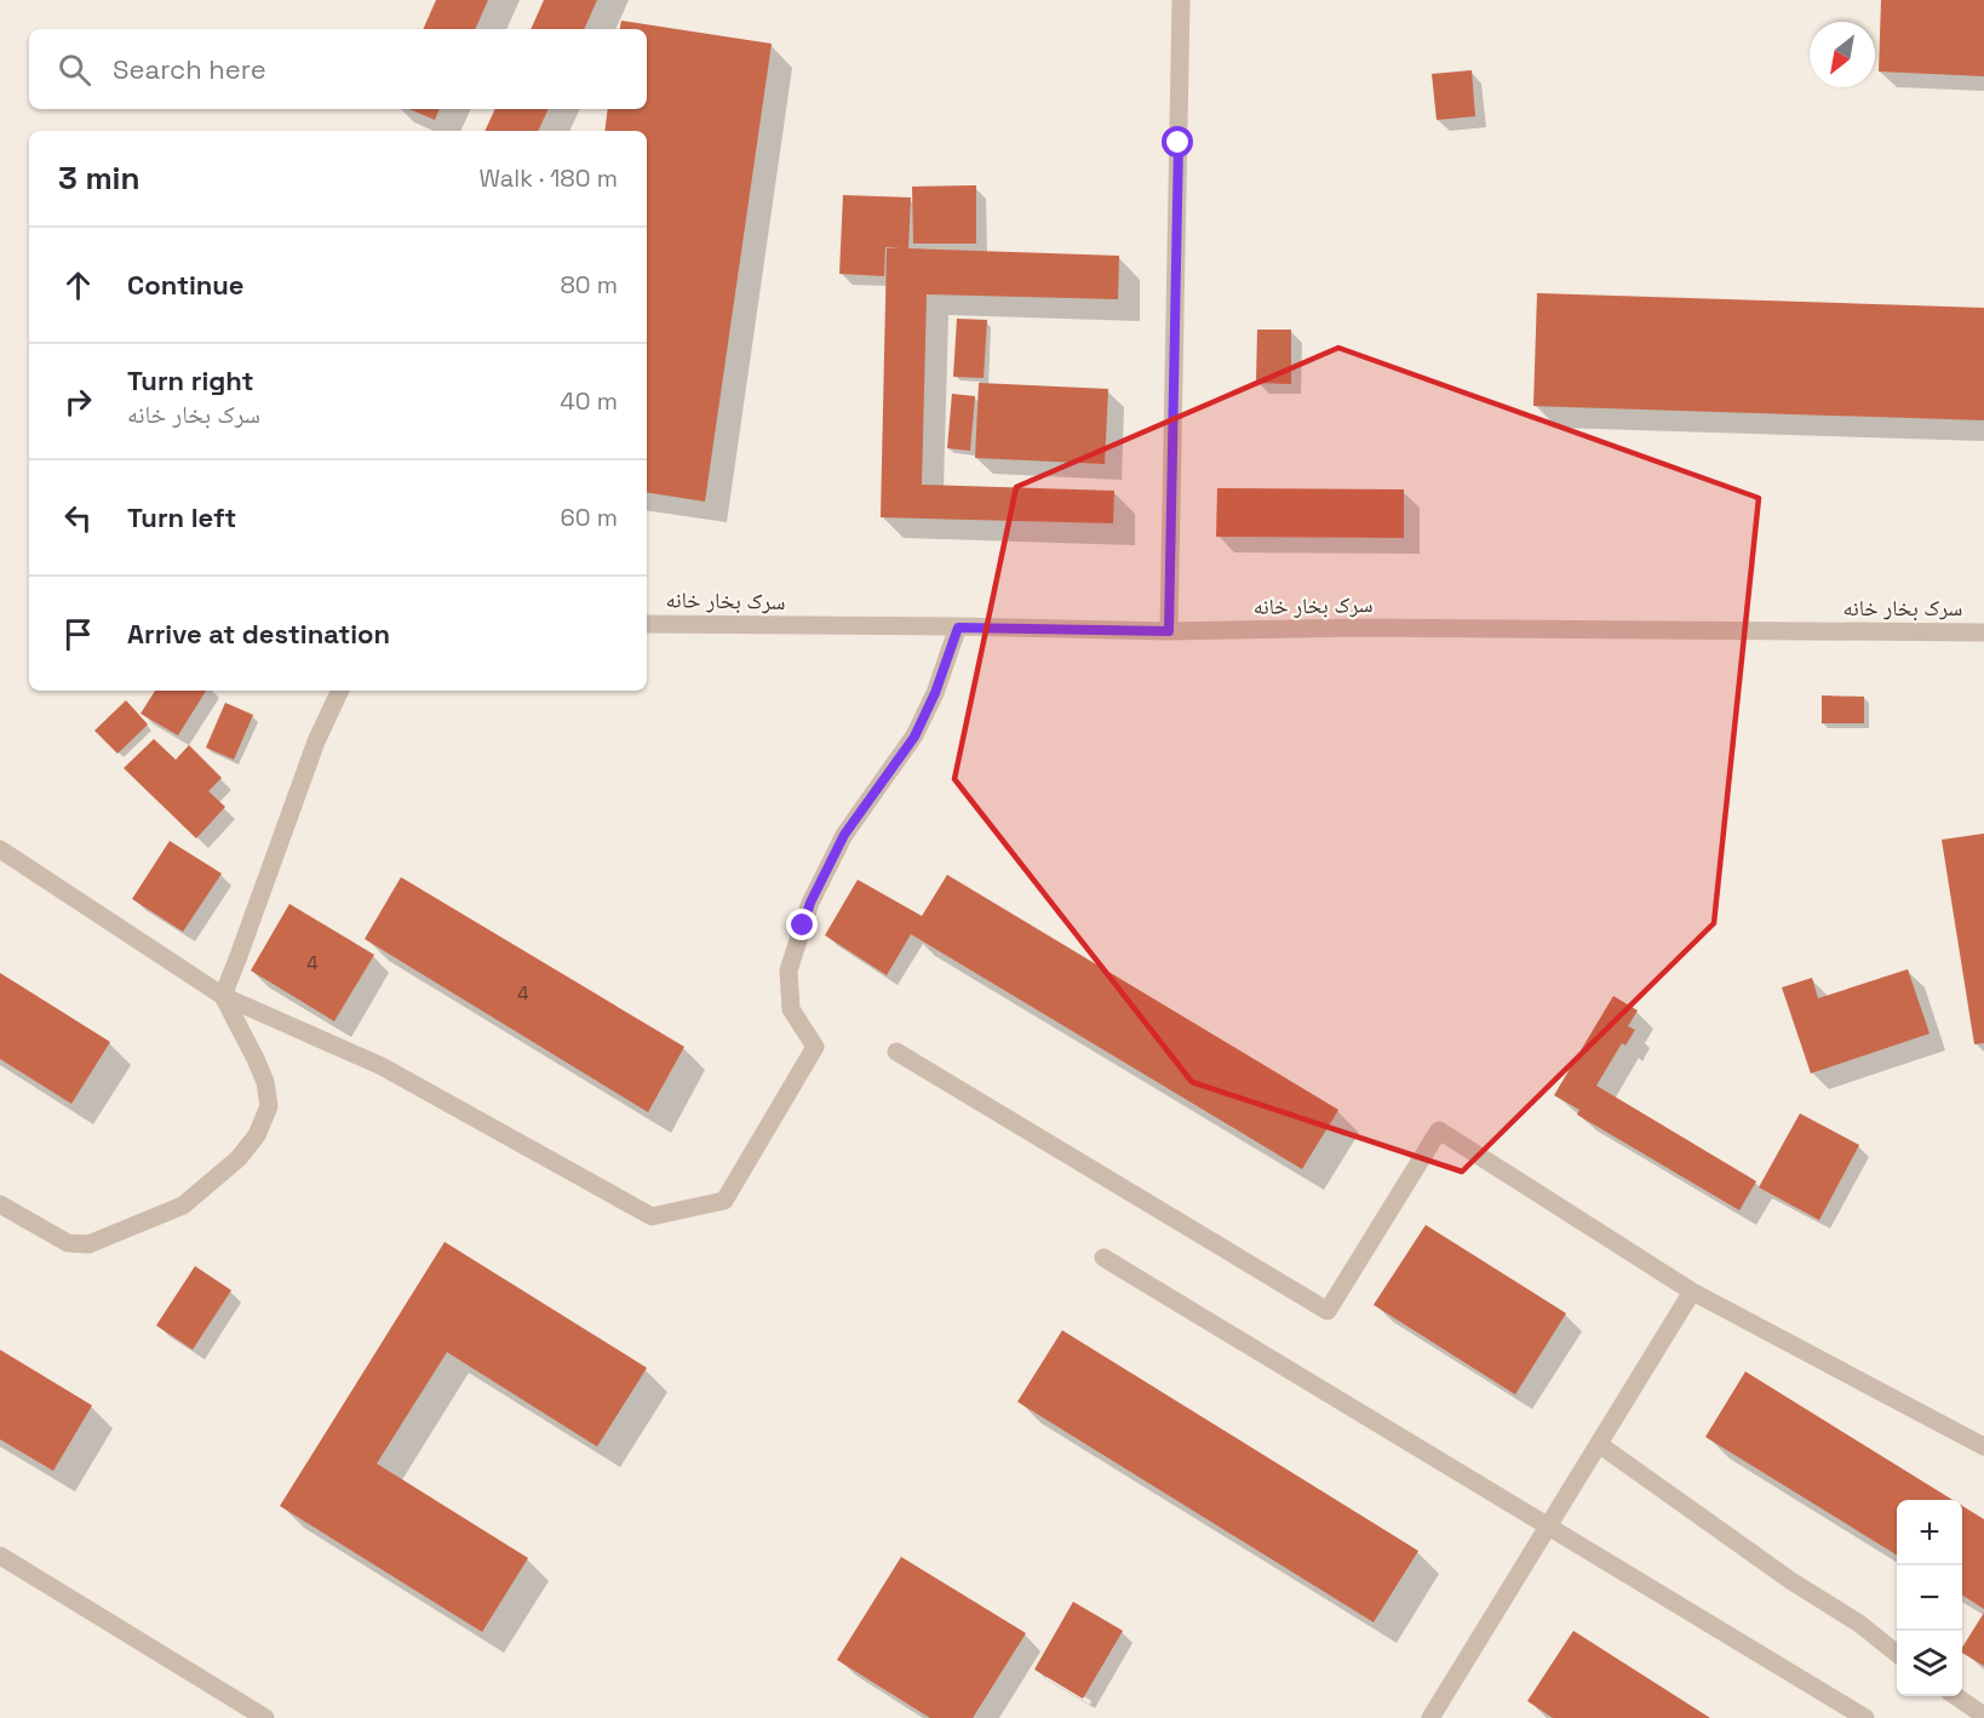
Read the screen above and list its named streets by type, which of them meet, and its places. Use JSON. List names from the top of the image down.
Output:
{
  "streets": {
    "street": ["سرک بخار خانه"]
  },
  "house_numbers": ["4", "4"],
  "north": "bottom left",
  "page": {
    "search": "Search here",
    "heading": ["3 min", "Walk · 180 m"],
    "list": [
      ["Continue", "80 m"],
      ["Turn right", "سرک بخار خانه", "40 m"],
      ["Turn left", "60 m"],
      "Arrive at destination"
    ],
    "map_buttons": ["+", "−"]
  }
}
